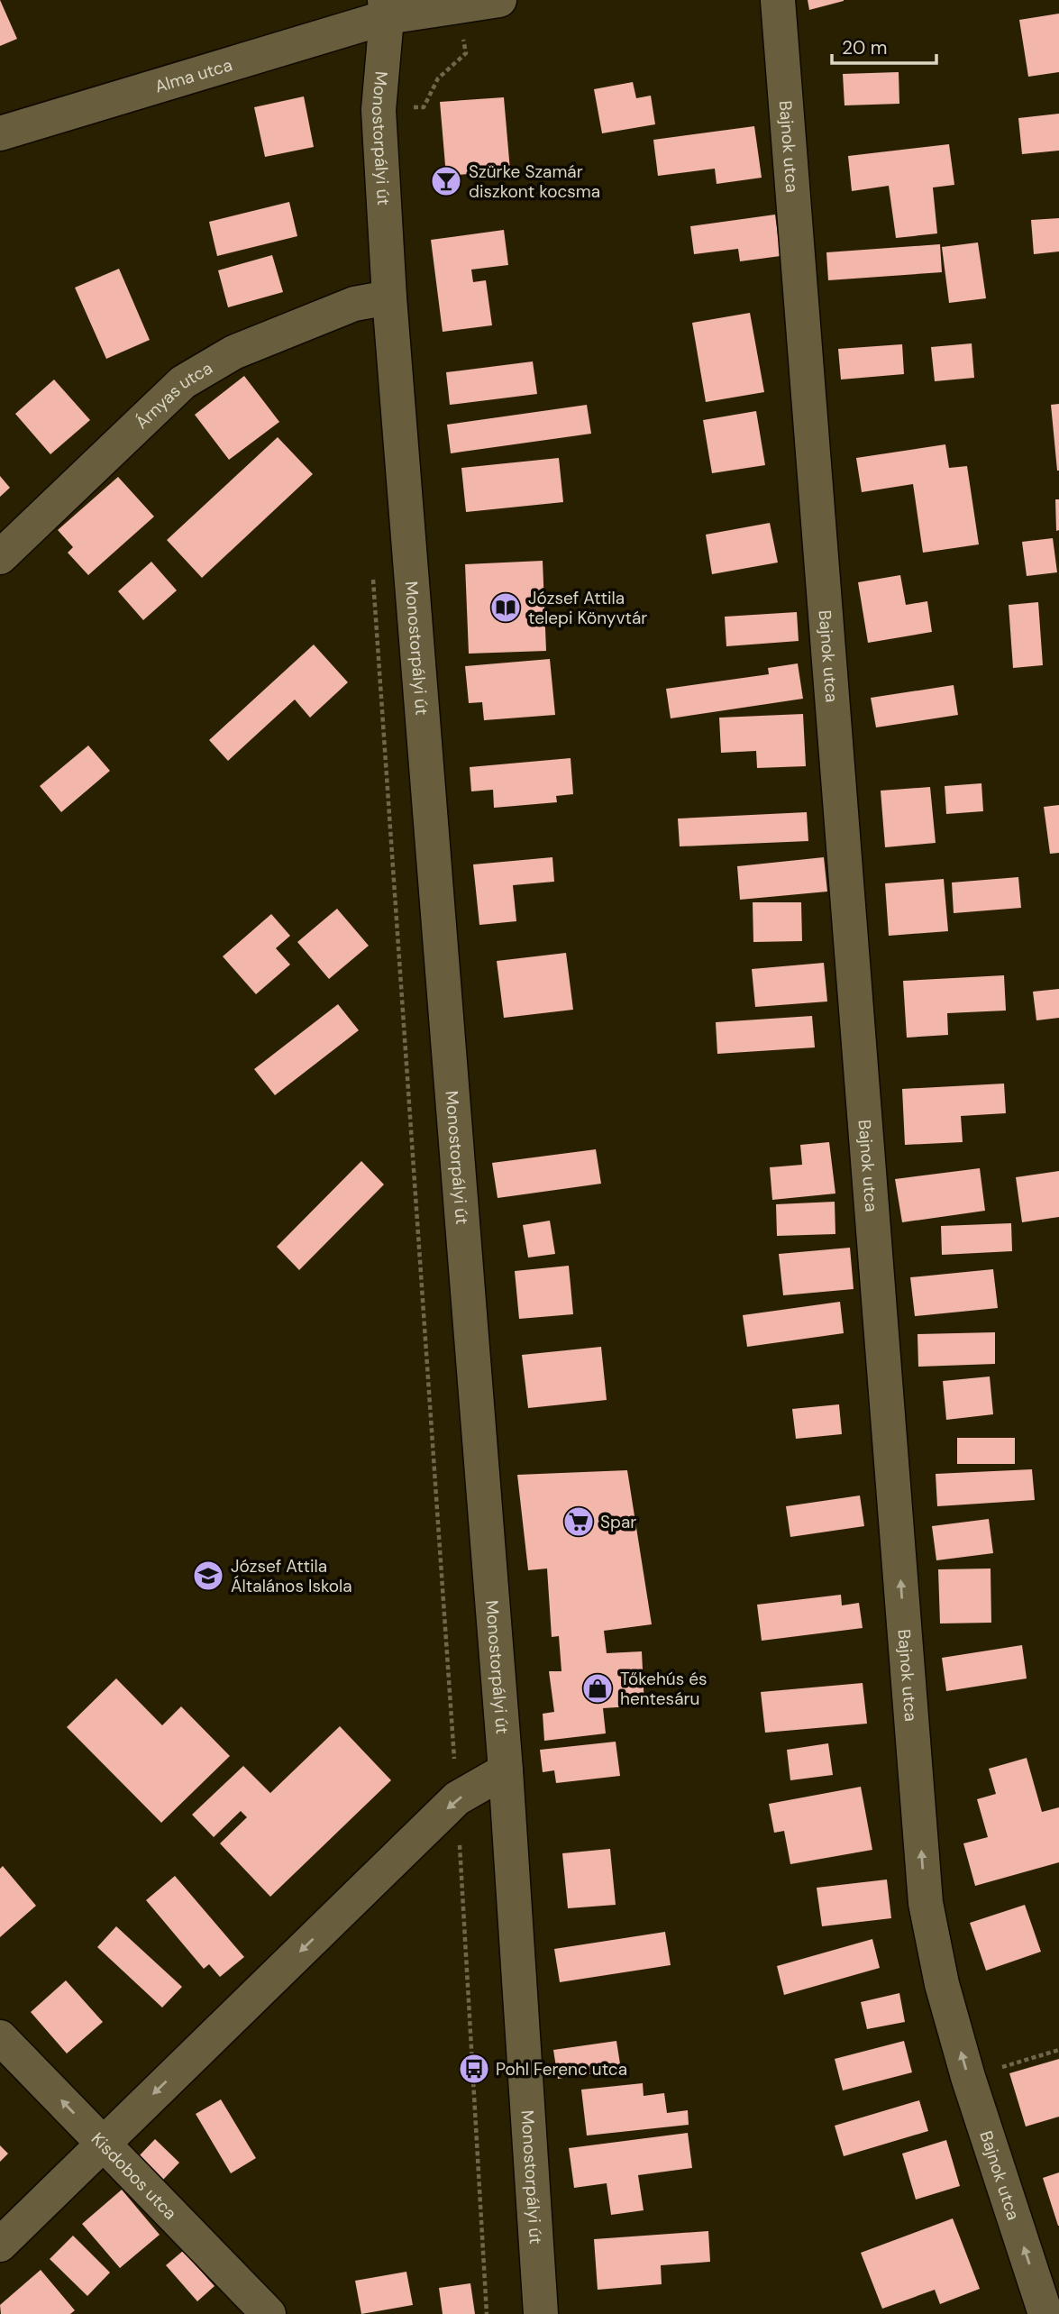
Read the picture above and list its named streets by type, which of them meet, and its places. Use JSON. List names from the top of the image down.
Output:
{
  "streets": {
    "street": [
      "Alma utca",
      "Monostorpályi út",
      "Bajnok utca",
      "Árnyas utca",
      "Kisdobos utca"
    ]
  },
  "crossings": [
    ["Alma utca", "Monostorpályi út"],
    ["Monostorpályi út", "Árnyas utca"]
  ],
  "one_way": ["Bajnok utca", "Kisdobos utca"],
  "places": {
    "bar": ["Szürke Szamár diszkont kocsma"],
    "library": ["József Attila telepi Könyvtár"],
    "supermarket": ["Spar"],
    "school or university": ["József Attila Általános Iskola"],
    "shop": ["Tőkehús és hentesáru"],
    "bus stop": ["Pohl Ferenc utca"]
  },
  "scale_bar": "20 m"
}
